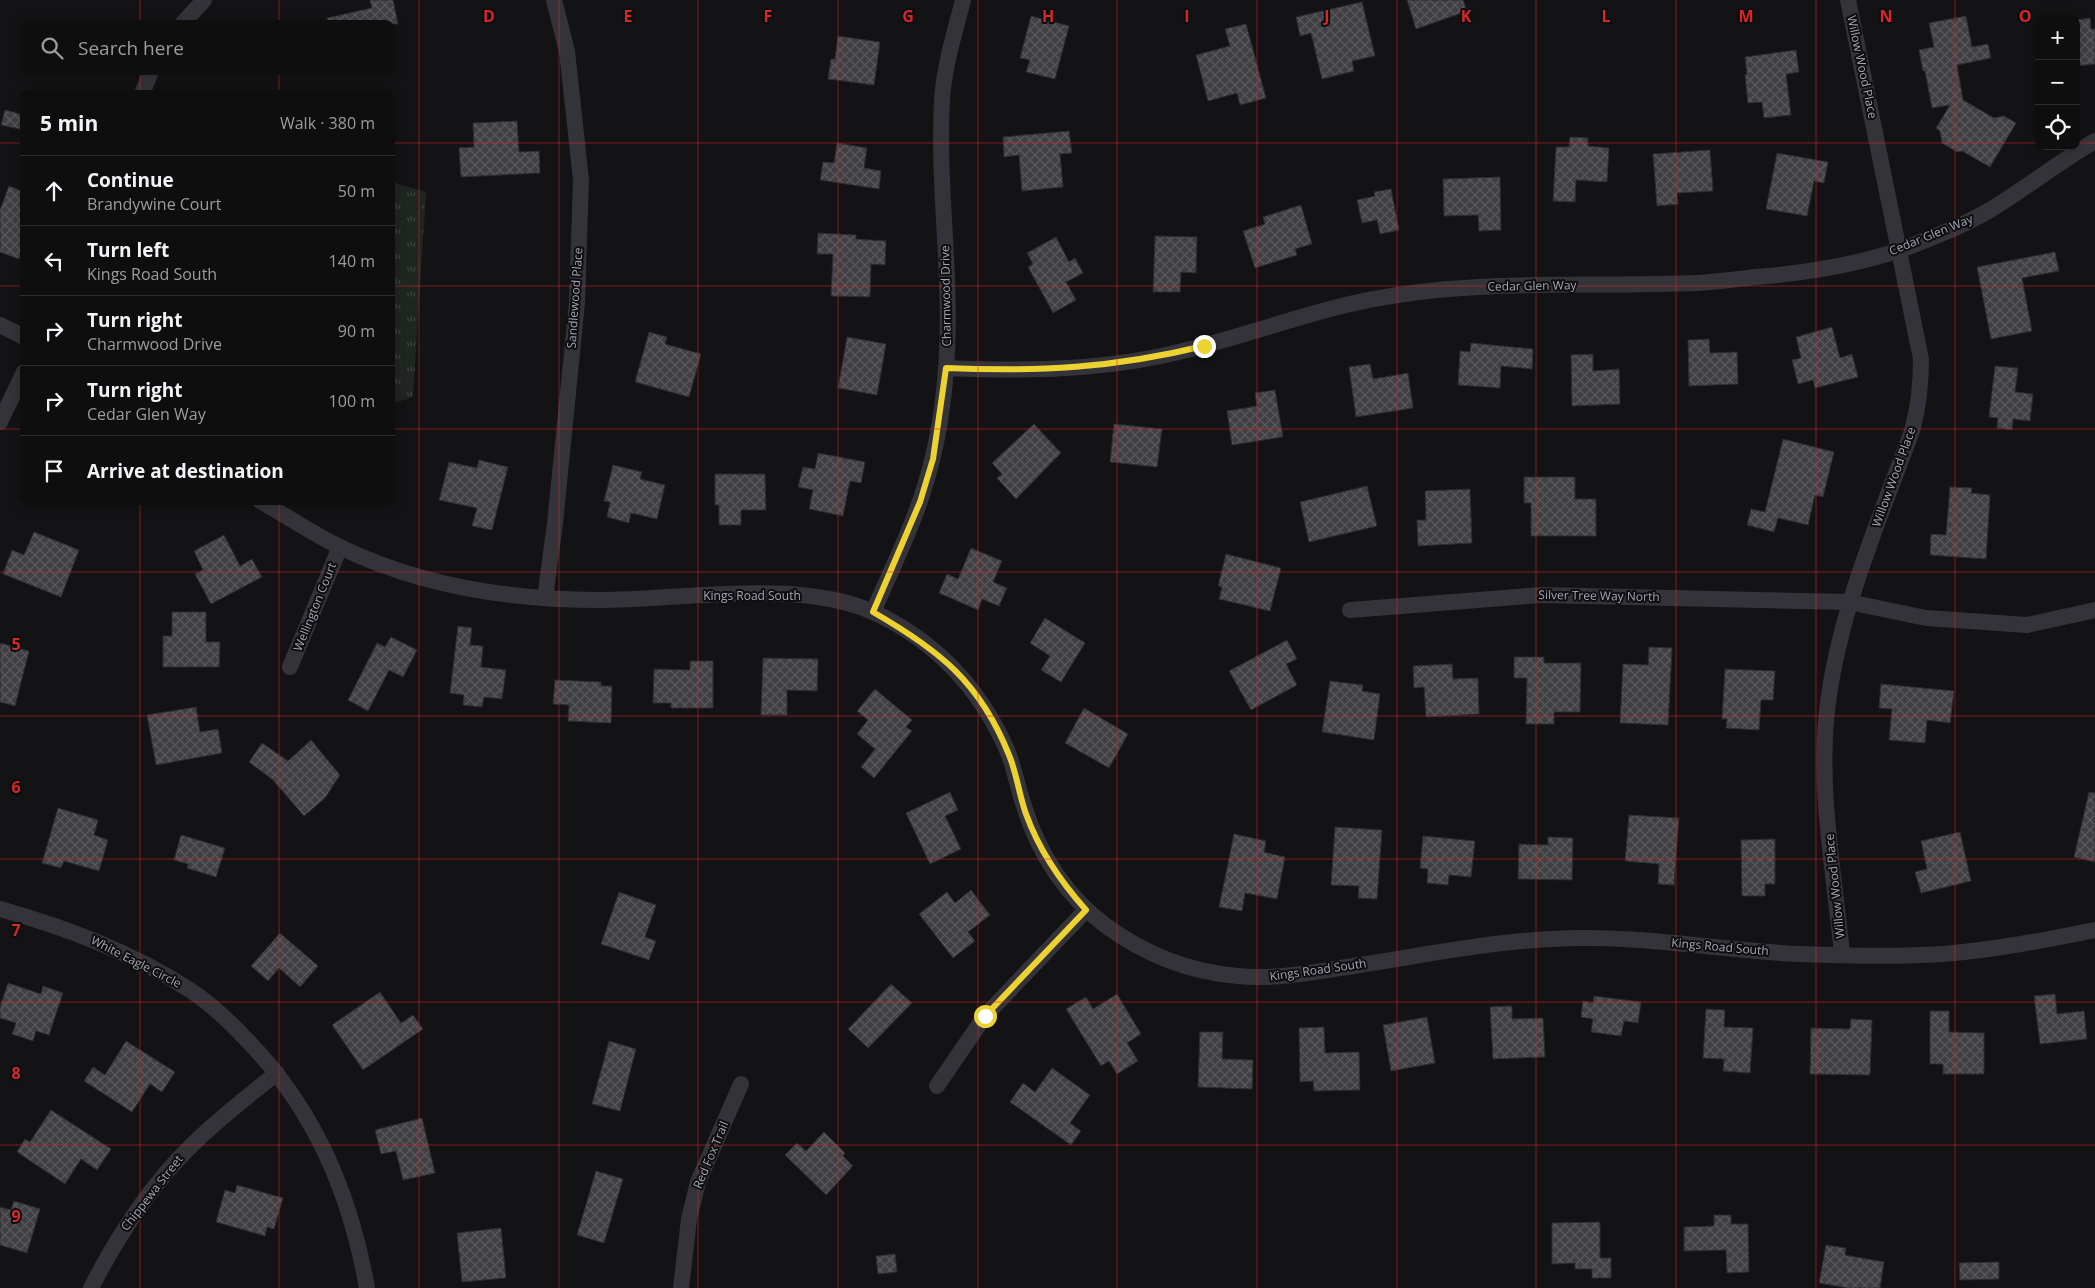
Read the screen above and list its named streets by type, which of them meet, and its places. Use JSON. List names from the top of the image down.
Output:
{
  "streets": {
    "street": [
      "Willow Wood Place",
      "Cedar Glen Way",
      "Charmwood Drive",
      "Sandlewood Place",
      "Kings Road South",
      "Silver Tree Way North",
      "Wellington Court",
      "White Eagle Circle",
      "Red Fox Trail",
      "Chippewa Street"
    ]
  },
  "crossings": [
    ["Willow Wood Place", "Cedar Glen Way"],
    ["Willow Wood Place", "Kings Road South"],
    ["Willow Wood Place", "Silver Tree Way North"],
    ["Cedar Glen Way", "Charmwood Drive"],
    ["Charmwood Drive", "Kings Road South"],
    ["Sandlewood Place", "Kings Road South"],
    ["Kings Road South", "Wellington Court"],
    ["White Eagle Circle", "Chippewa Street"]
  ],
  "page": {
    "map_buttons": ["+", "−"],
    "search": "Search here",
    "heading": ["5 min", "Walk · 380 m"],
    "list": [
      ["Continue", "Brandywine Court", "50 m"],
      ["Turn left", "Kings Road South", "140 m"],
      ["Turn right", "Charmwood Drive", "90 m"],
      ["Turn right", "Cedar Glen Way", "100 m"],
      "Arrive at destination"
    ]
  },
  "grid": {
    "columns": [
      "D",
      "E",
      "F",
      "G",
      "H",
      "I",
      "J",
      "K",
      "L",
      "M",
      "N",
      "O"
    ],
    "rows": [
      "5",
      "6",
      "7",
      "8",
      "9"
    ]
  }
}
